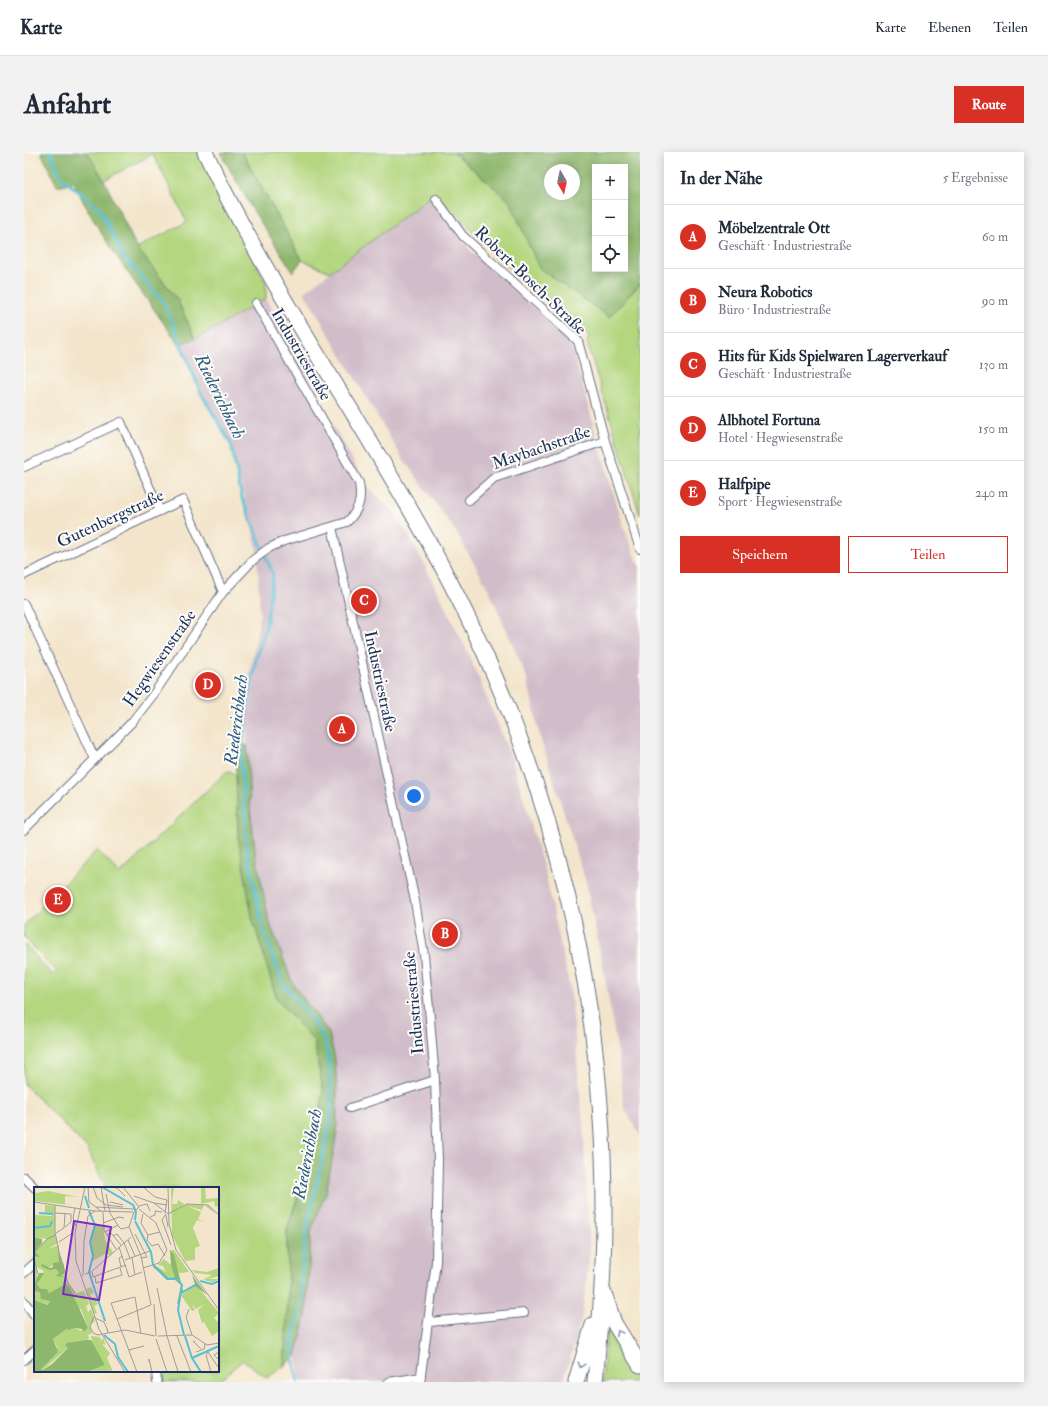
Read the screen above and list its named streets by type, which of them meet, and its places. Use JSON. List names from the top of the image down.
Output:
{
  "streets": {
    "street": [
      "Robert-Bosch-Straße",
      "Industriestraße",
      "Maybachstraße",
      "Gutenbergstraße",
      "Hegwiesenstraße"
    ]
  },
  "crossings": [
    ["Robert-Bosch-Straße", "Maybachstraße"],
    ["Industriestraße", "Hegwiesenstraße"],
    ["Gutenbergstraße", "Hegwiesenstraße"]
  ],
  "water": ["Riederichbach"],
  "north": "bottom",
  "page": {
    "header": "Karte",
    "nav": ["Karte", "Ebenen", "Teilen"],
    "buttons": [
      "Route",
      ["Speichern", "Teilen"]
    ],
    "title": "Anfahrt",
    "heading": ["In der Nähe", "5 Ergebnisse"],
    "map_buttons": ["+", "−"],
    "list": [
      {
        "mark": "A",
        "name": "Möbelzentrale Ott",
        "note": "Geschäft · Industriestraße",
        "value": "60 m"
      },
      {
        "mark": "B",
        "name": "Neura Robotics",
        "note": "Büro · Industriestraße",
        "value": "90 m"
      },
      {
        "mark": "C",
        "name": "Hits für Kids Spielwaren Lagerverkauf",
        "note": "Geschäft · Industriestraße",
        "value": "130 m"
      },
      {
        "mark": "D",
        "name": "Albhotel Fortuna",
        "note": "Hotel · Hegwiesenstraße",
        "value": "150 m"
      },
      {
        "mark": "E",
        "name": "Halfpipe",
        "note": "Sport · Hegwiesenstraße",
        "value": "240 m"
      }
    ],
    "pins": [
      "C",
      "D",
      "A",
      "E",
      "B"
    ]
  }
}
